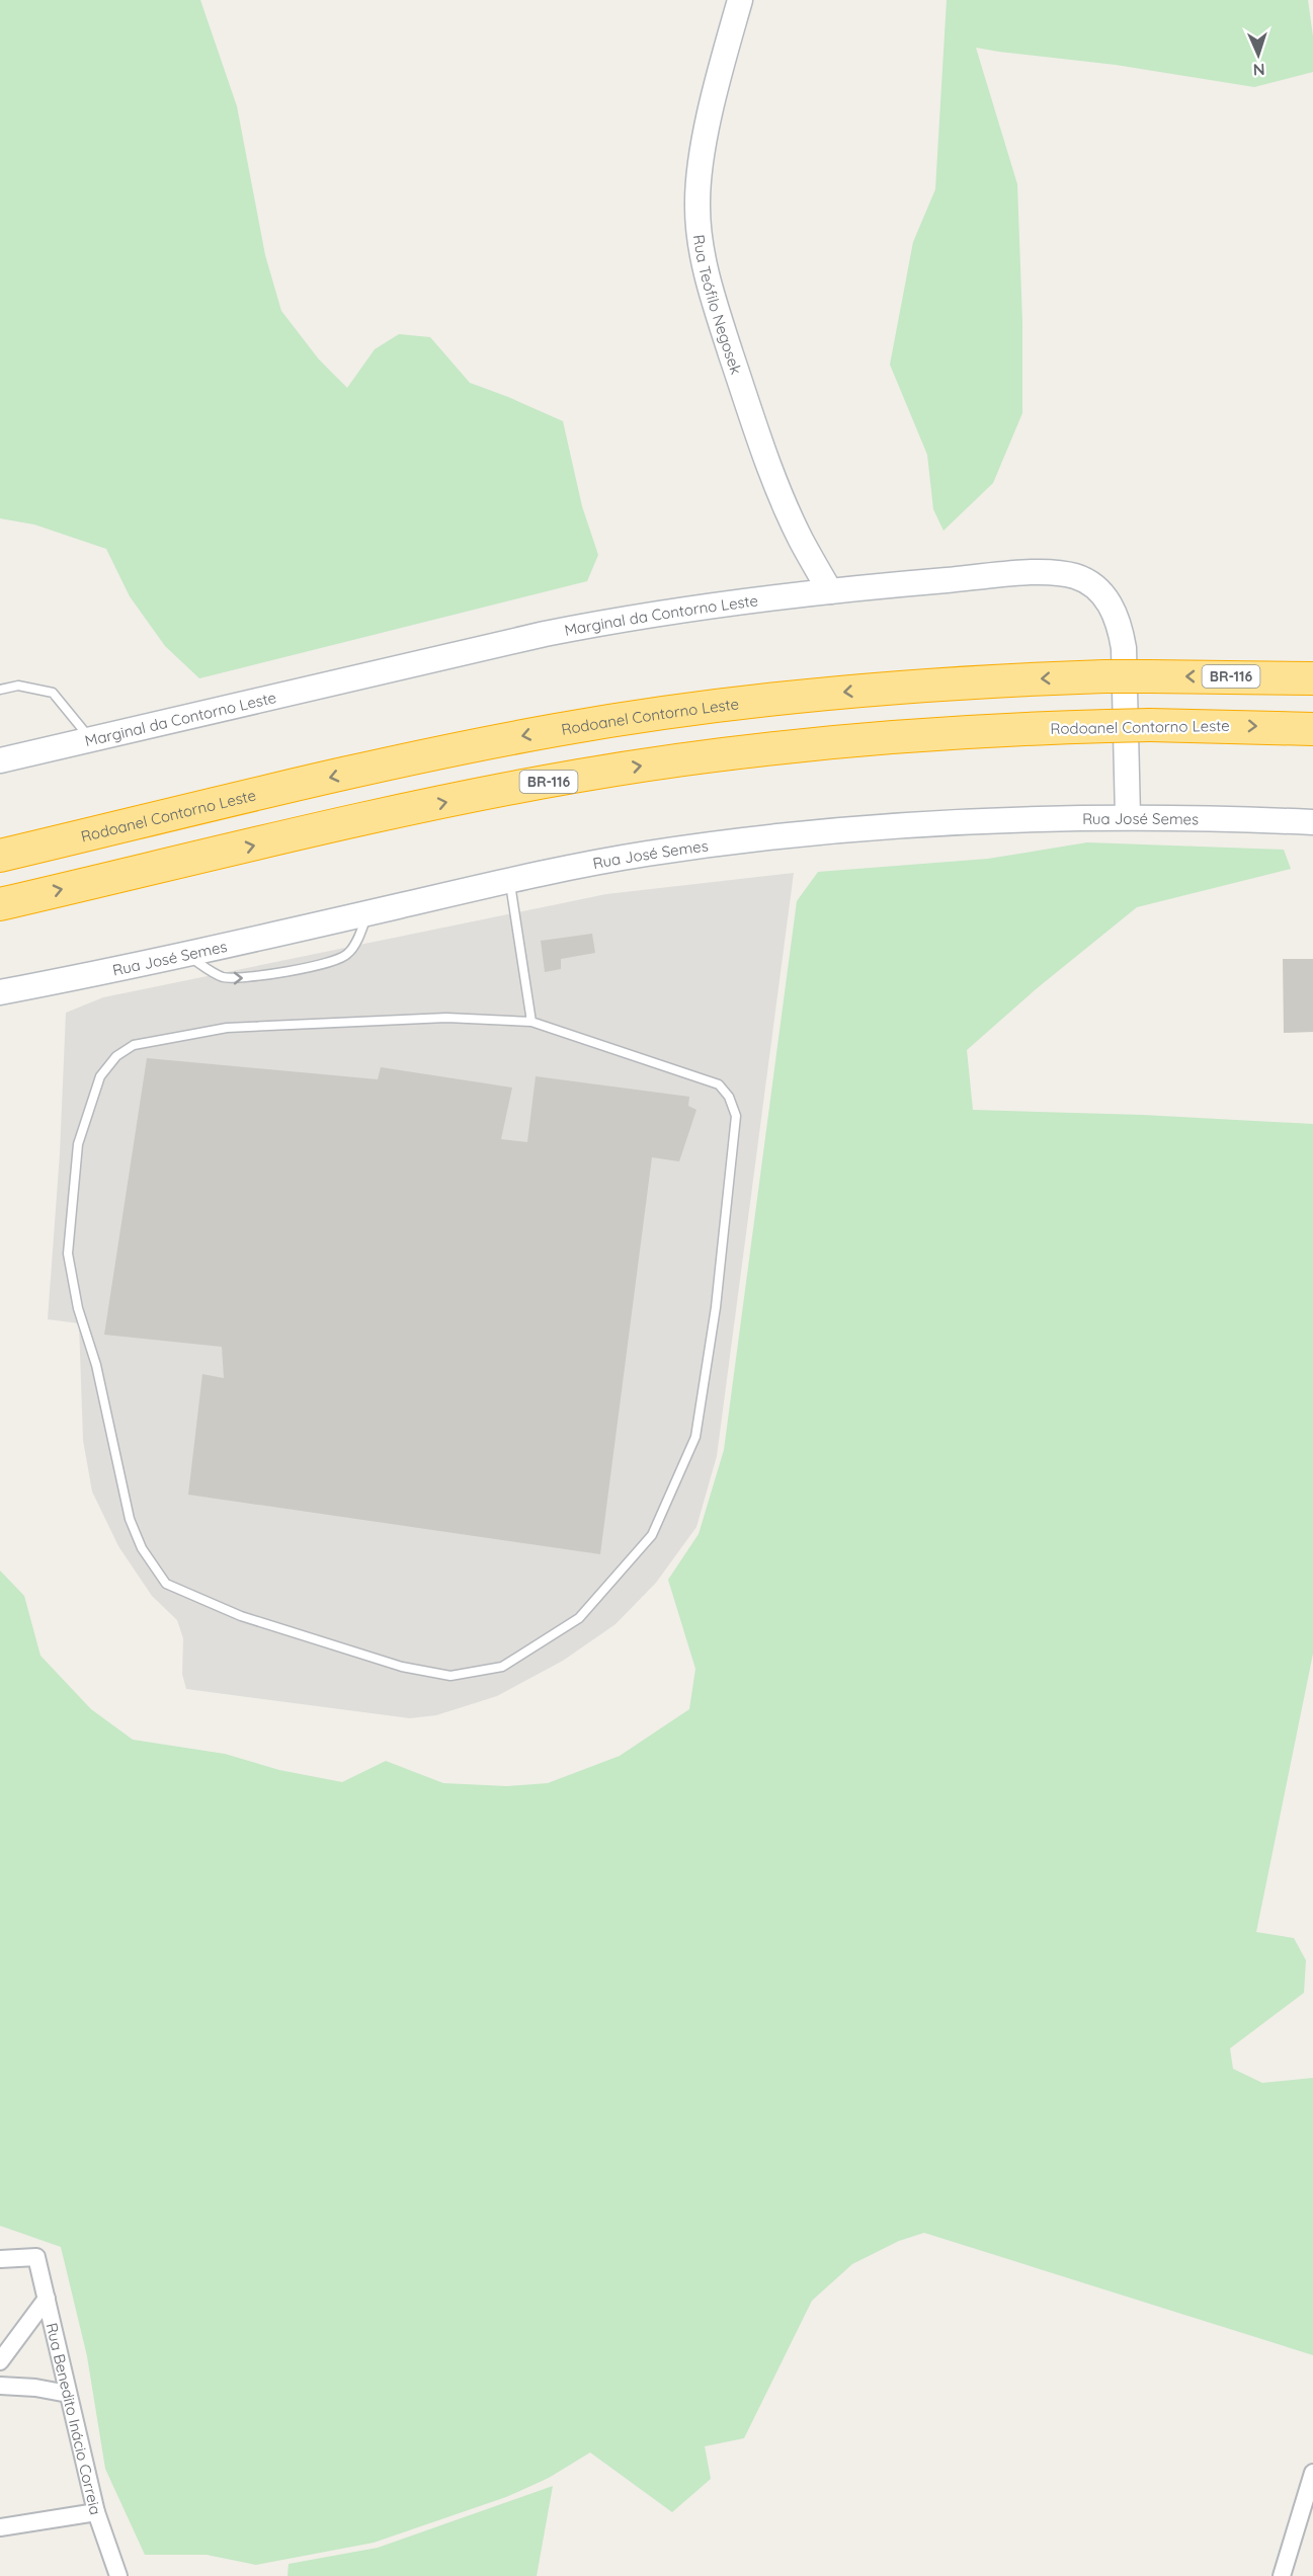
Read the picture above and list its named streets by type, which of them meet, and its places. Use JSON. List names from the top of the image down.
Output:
{
  "streets": {
    "highway": ["BR-116", "Rodoanel Contorno Leste"],
    "main road": ["Rua Teófilo Negosek", "Marginal da Contorno Leste", "Rua José Semes"],
    "street": ["Rua Benedito Inácio Correia"]
  },
  "crossings": [
    ["Rua Teófilo Negosek", "Marginal da Contorno Leste"],
    ["Marginal da Contorno Leste", "Rua José Semes"]
  ],
  "north": "bottom"
}
